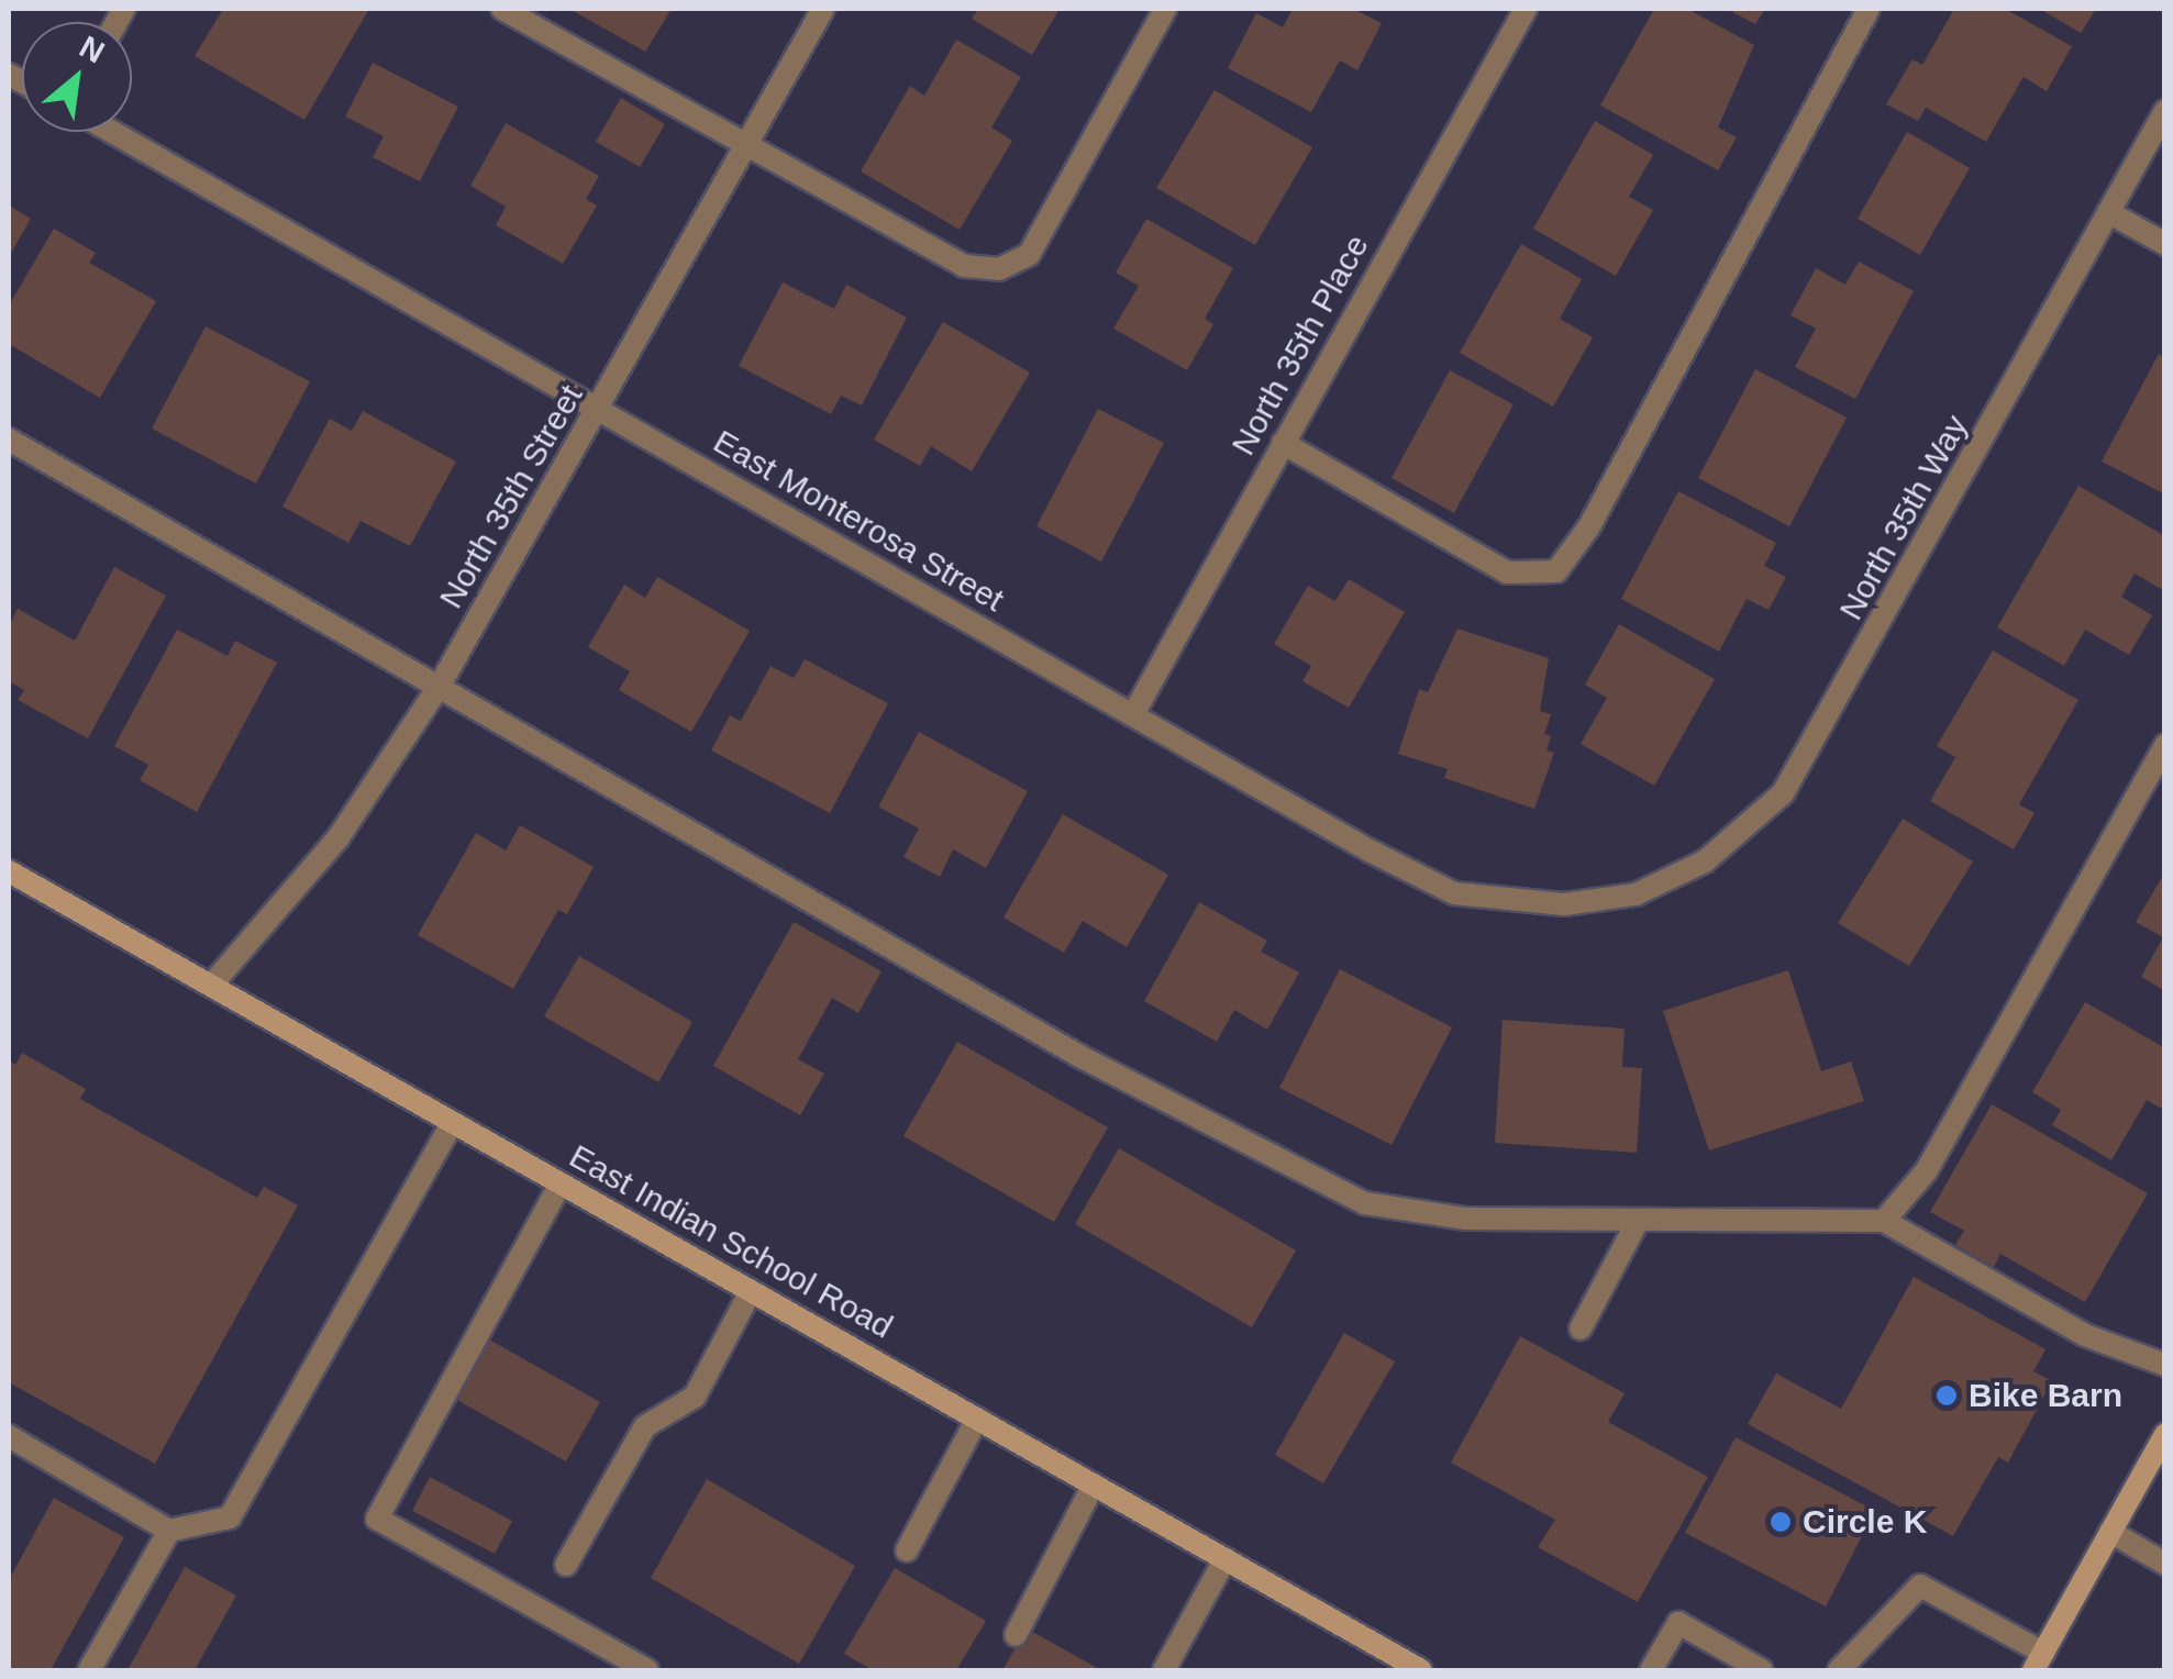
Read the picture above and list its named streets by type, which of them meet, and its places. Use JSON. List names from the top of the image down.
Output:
{
  "streets": {
    "main road": ["East Indian School Road"],
    "street": [
      "North 35th Place",
      "North 35th Street",
      "North 35th Way",
      "East Monterosa Street"
    ]
  },
  "crossings": [
    ["North 35th Place", "East Monterosa Street"],
    ["North 35th Street", "East Monterosa Street"],
    ["North 35th Street", "East Indian School Road"],
    ["North 35th Way", "East Monterosa Street"]
  ],
  "places": ["Bike Barn", "Circle K"],
  "north": "top right"
}
